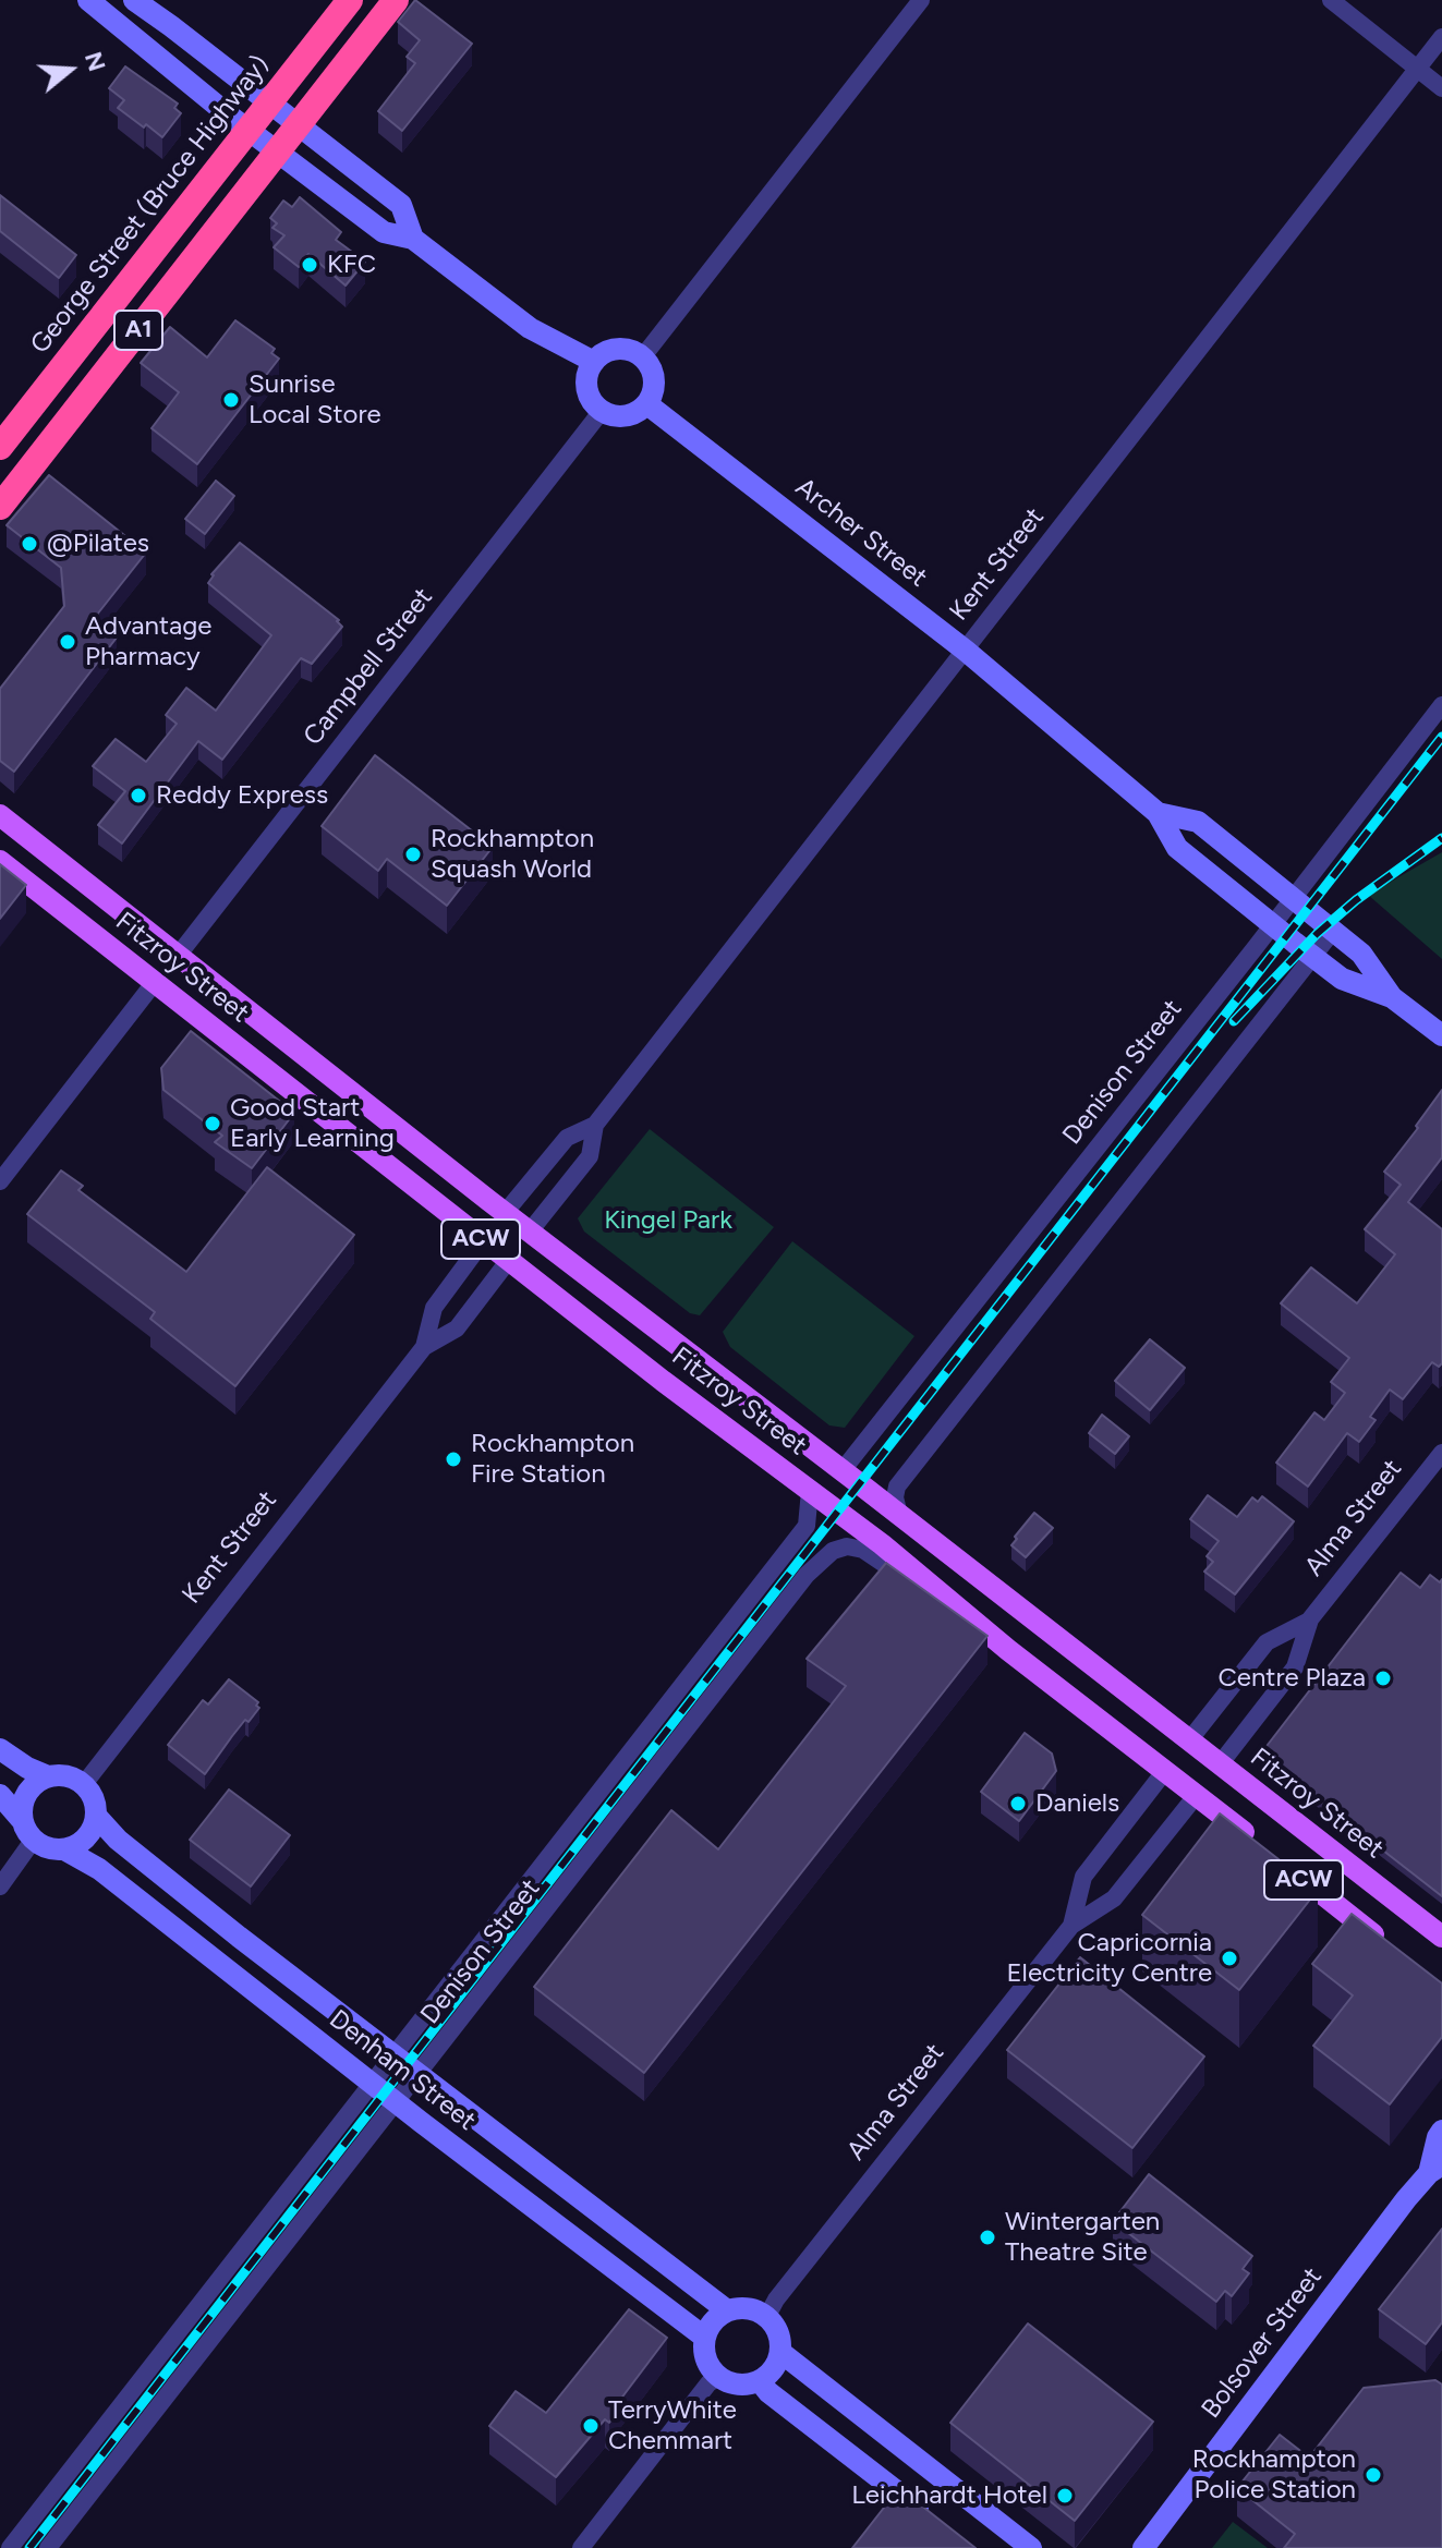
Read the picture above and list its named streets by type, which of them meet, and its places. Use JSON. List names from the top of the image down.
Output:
{
  "streets": {
    "highway": ["George Street (Bruce Highway)", "A1"],
    "main road": [
      "Kent Street",
      "Fitzroy Street",
      "ACW",
      "Alma Street"
    ],
    "street": [
      "Archer Street",
      "Campbell Street",
      "Denison Street",
      "Denham Street",
      "Bolsover Street"
    ]
  },
  "crossings": [
    ["Archer Street", "Kent Street"],
    ["Archer Street", "Campbell Street"],
    ["Archer Street", "Denison Street"],
    ["Kent Street", "Fitzroy Street"],
    ["Kent Street", "Denham Street"],
    ["Campbell Street", "Fitzroy Street"],
    ["Fitzroy Street", "Denison Street"],
    ["Fitzroy Street", "Alma Street"],
    ["Denison Street", "Denham Street"],
    ["Alma Street", "Denham Street"]
  ],
  "parks": ["Kingel Park"],
  "places": [
    "KFC",
    "Sunrise Local Store",
    "@Pilates",
    "Advantage Pharmacy",
    "Reddy Express",
    "Rockhampton Squash World",
    "Good Start Early Learning",
    "Rockhampton Fire Station",
    "Centre Plaza",
    "Daniels",
    "Capricornia Electricity Centre",
    "Wintergarten Theatre Site",
    "TerryWhite Chemmart",
    "Rockhampton Police Station",
    "Leichhardt Hotel"
  ],
  "north": "right"
}
